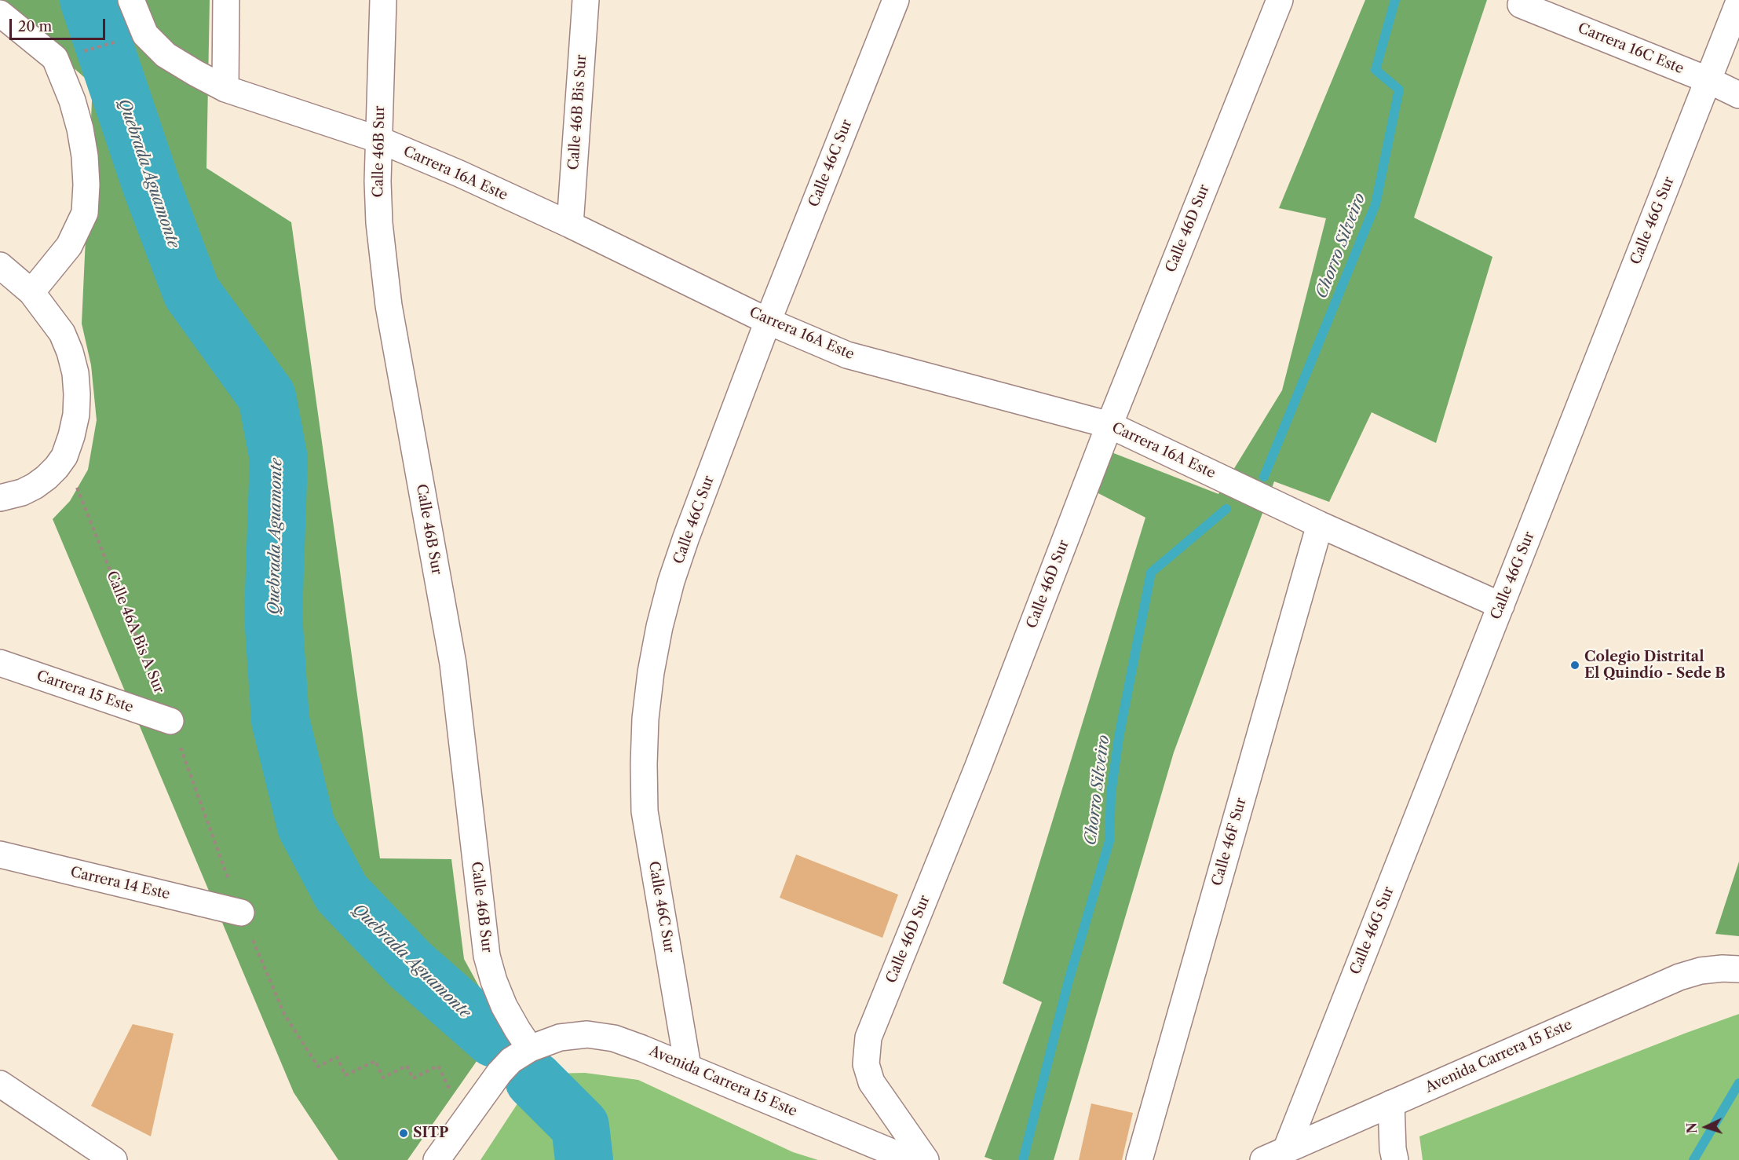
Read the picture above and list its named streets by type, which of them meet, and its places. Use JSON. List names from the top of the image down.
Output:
{
  "streets": {
    "street": [
      "Carrera 16C Este",
      "Calle 46B Bis Sur",
      "Calle 46B Sur",
      "Calle 46C Sur",
      "Carrera 16A Este",
      "Calle 46G Sur",
      "Calle 46D Sur",
      "Carrera 15 Este",
      "Calle 46F Sur",
      "Carrera 14 Este",
      "Avenida Carrera 15 Este"
    ],
    "path": ["Calle 46A Bis A Sur"]
  },
  "crossings": [
    ["Carrera 16C Este", "Calle 46G Sur"],
    ["Calle 46B Bis Sur", "Carrera 16A Este"],
    ["Calle 46B Sur", "Carrera 16A Este"],
    ["Calle 46B Sur", "Avenida Carrera 15 Este"],
    ["Calle 46C Sur", "Carrera 16A Este"],
    ["Calle 46C Sur", "Avenida Carrera 15 Este"],
    ["Carrera 16A Este", "Calle 46G Sur"],
    ["Carrera 16A Este", "Calle 46D Sur"],
    ["Carrera 16A Este", "Calle 46F Sur"],
    ["Calle 46G Sur", "Avenida Carrera 15 Este"],
    ["Calle 46A Bis A Sur", "Carrera 15 Este"],
    ["Calle 46A Bis A Sur", "Carrera 14 Este"],
    ["Calle 46A Bis A Sur", "Avenida Carrera 15 Este"]
  ],
  "water": ["Quebrada Aguamonte", "Chorro Silveiro"],
  "places": ["Colegio Distrital El Quindío - Sede B", "SITP"],
  "scale_bar": "20 m",
  "north": "left"
}
